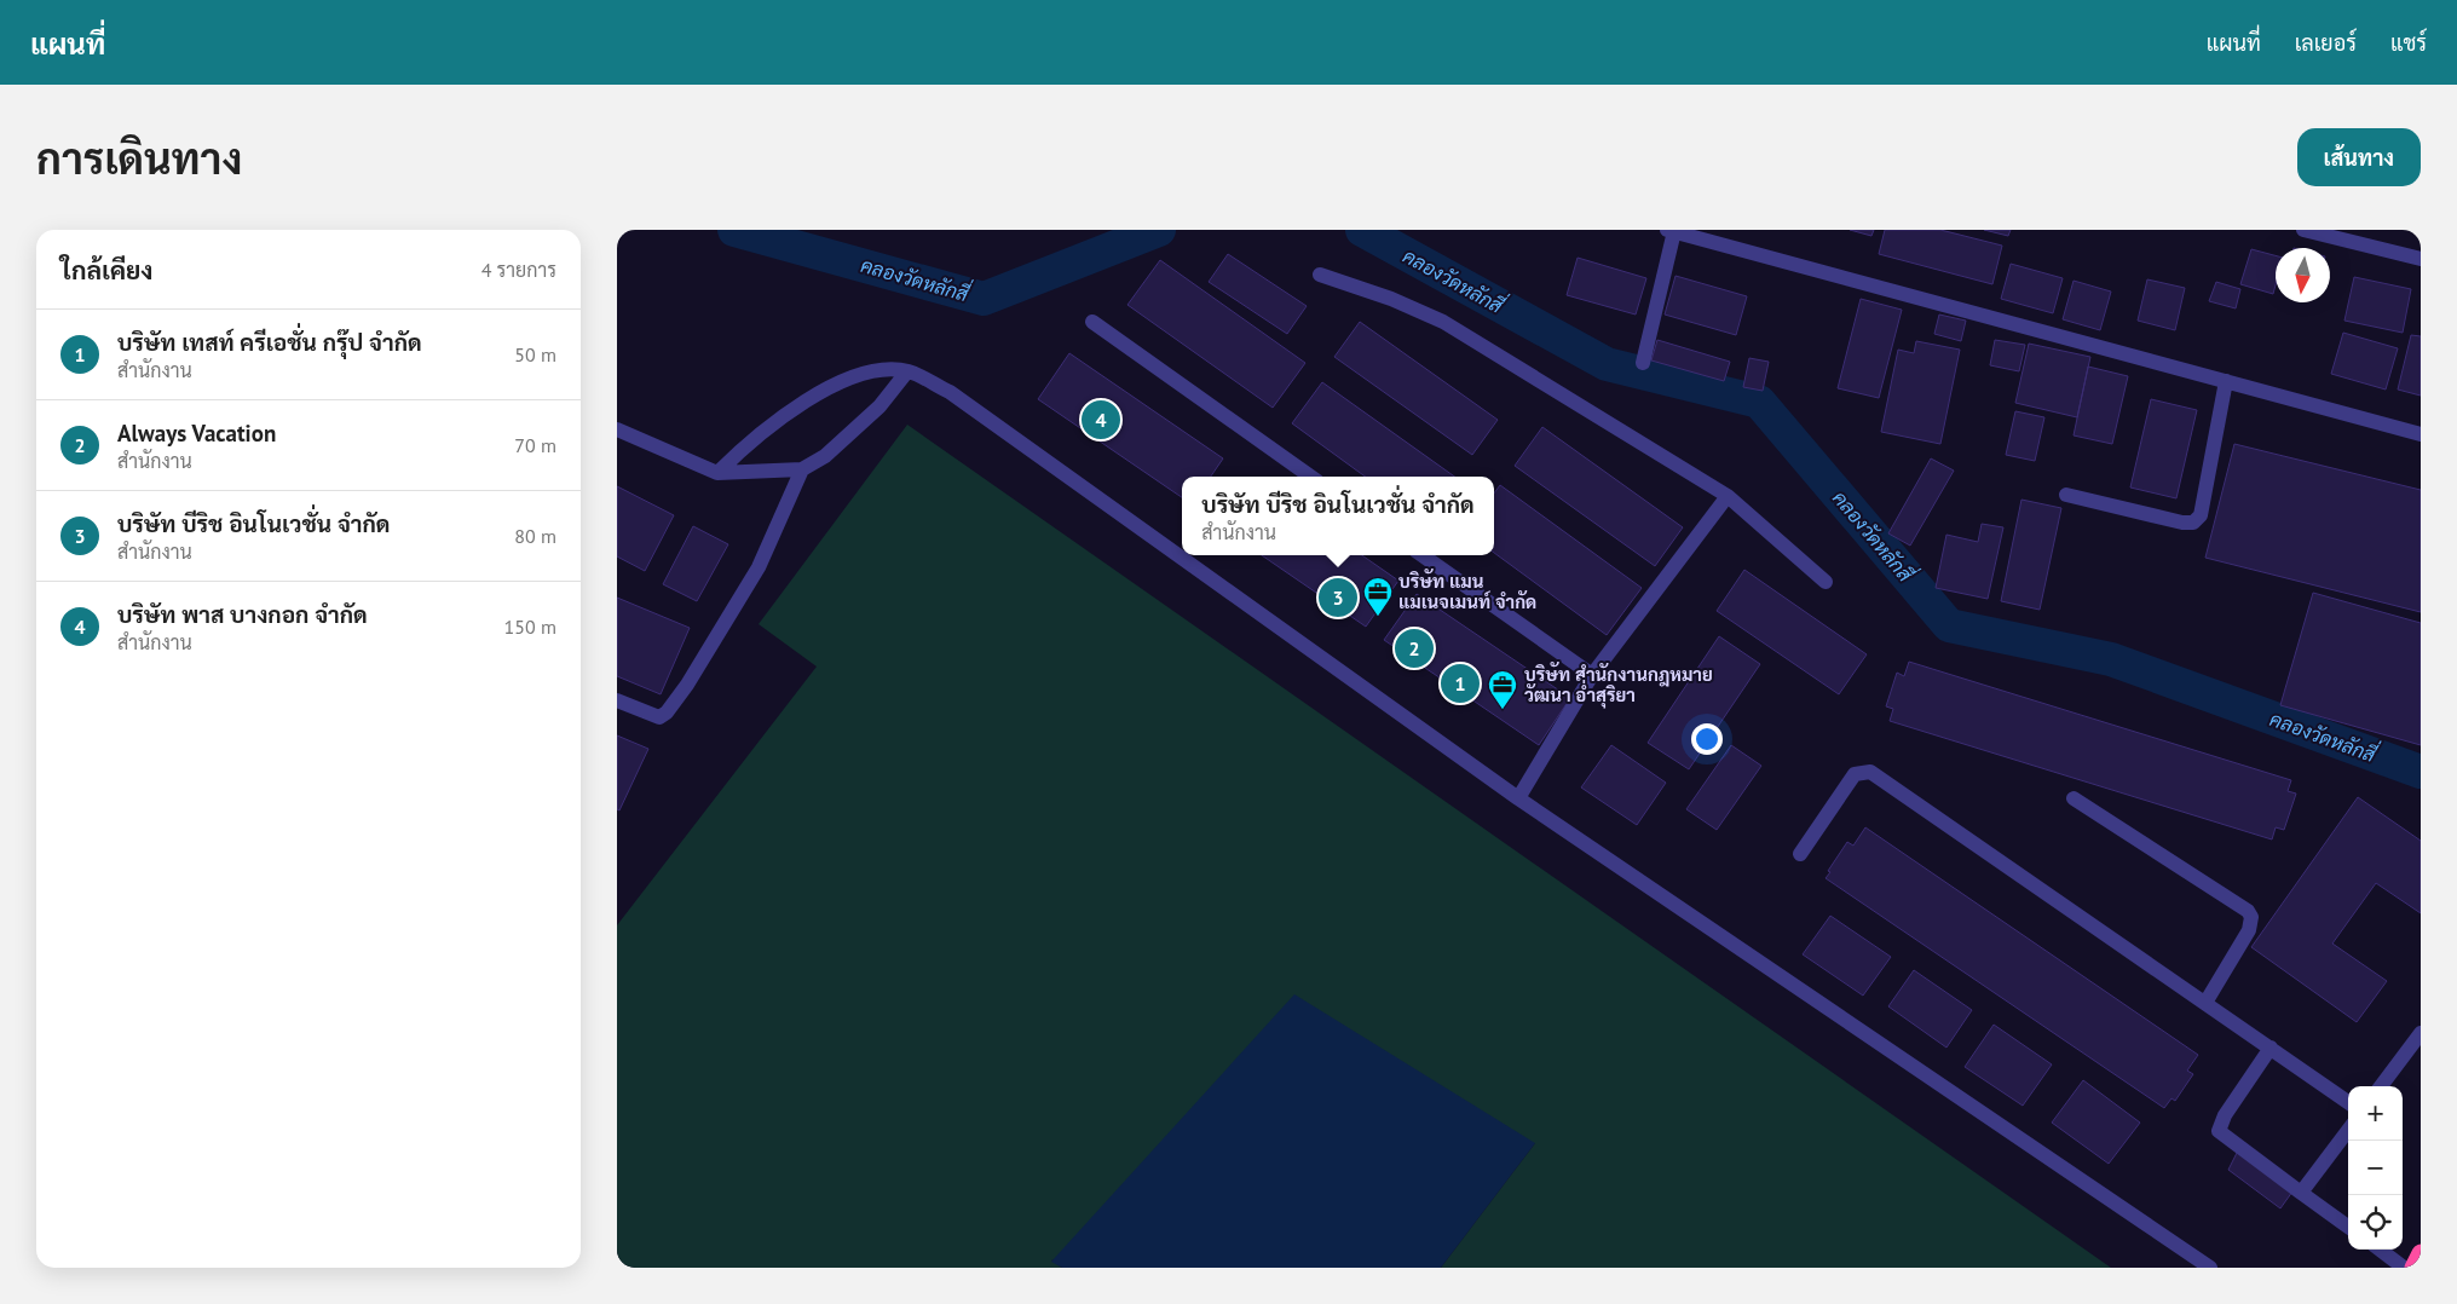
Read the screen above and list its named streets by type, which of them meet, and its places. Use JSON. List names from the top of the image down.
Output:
{
  "water": ["คลองวัดหลักสี่"],
  "places": {
    "office": ["บริษัท แมน แมเนจเมนท์ จำกัด", "บริษัท สำนักงานกฎหมาย วัฒนา อ่ำสุริยา"]
  },
  "north": "bottom",
  "page": {
    "header": "แผนที่",
    "nav": ["แผนที่", "เลเยอร์", "แชร์"],
    "buttons": "เส้นทาง",
    "title": "การเดินทาง",
    "heading": ["ใกล้เคียง", "4 รายการ"],
    "list": [
      {
        "mark": "1",
        "name": "บริษัท เทสท์ ครีเอชั่น กรุ๊ป จำกัด",
        "note": "สำนักงาน",
        "value": "50 m"
      },
      {
        "mark": "2",
        "name": "Always Vacation",
        "note": "สำนักงาน",
        "value": "70 m"
      },
      {
        "mark": "3",
        "name": "บริษัท บีริช อินโนเวชั่น จำกัด",
        "note": "สำนักงาน",
        "value": "80 m"
      },
      {
        "mark": "4",
        "name": "บริษัท พาส บางกอก จำกัด",
        "note": "สำนักงาน",
        "value": "150 m"
      }
    ],
    "pins": [
      "4",
      "3",
      "2",
      "1"
    ],
    "popup": ["บริษัท บีริช อินโนเวชั่น จำกัด", "สำนักงาน"],
    "map_buttons": ["+", "−"]
  }
}
